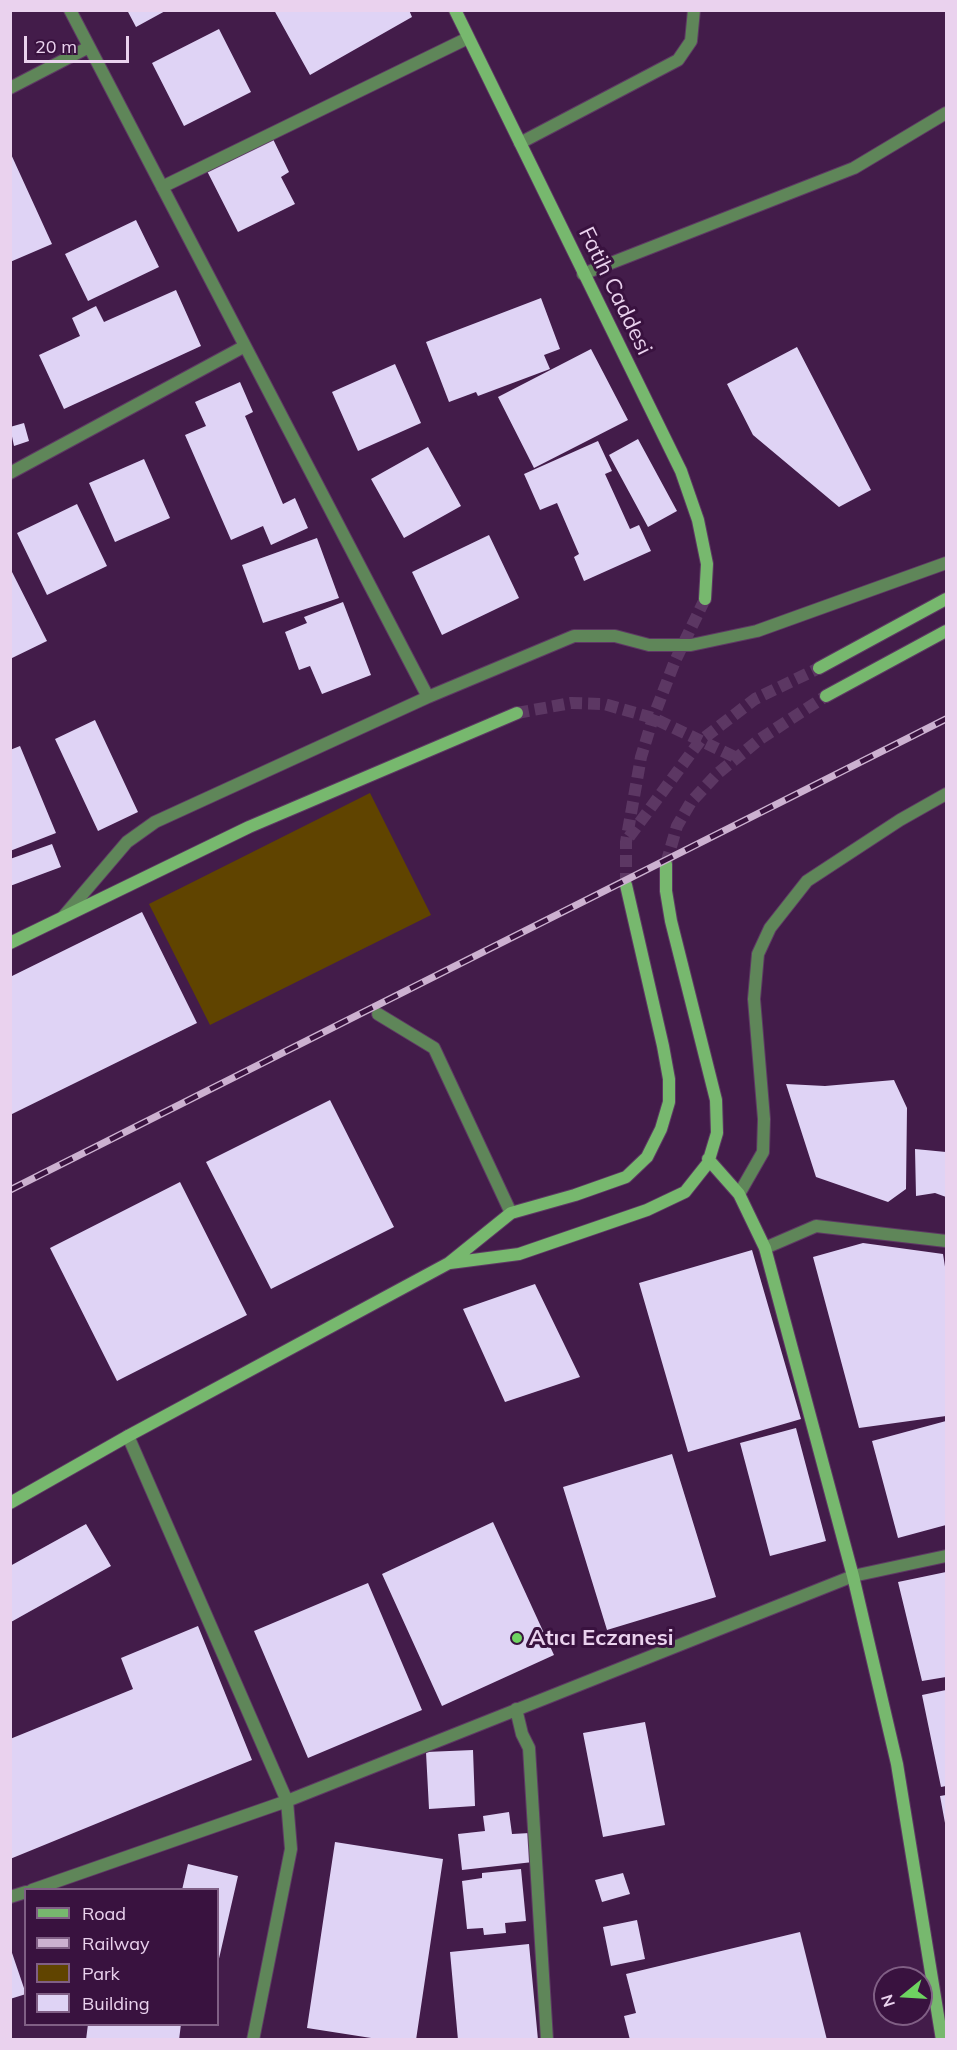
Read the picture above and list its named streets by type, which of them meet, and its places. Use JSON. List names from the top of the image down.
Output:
{
  "streets": {
    "street": ["Fatih Caddesi"]
  },
  "places": ["Atıcı Eczanesi"],
  "legend": [
    "Road",
    "Railway",
    "Park",
    "Building"
  ],
  "scale_bar": "20 m",
  "north": "left"
}
